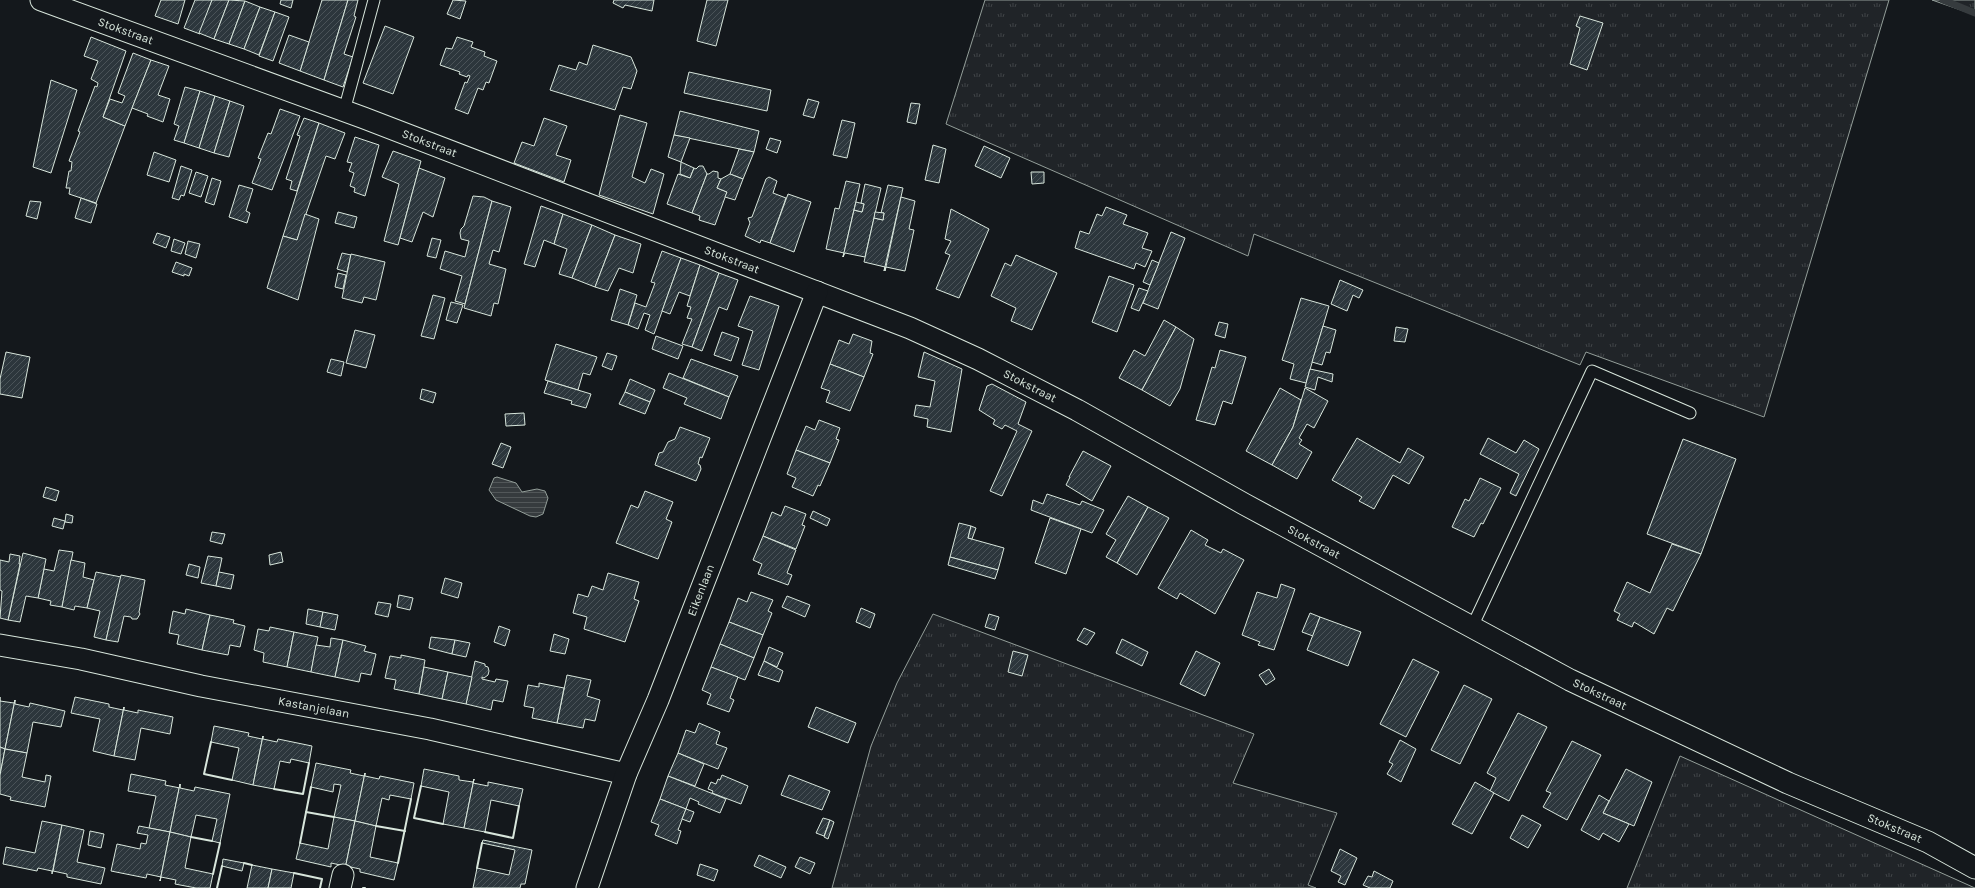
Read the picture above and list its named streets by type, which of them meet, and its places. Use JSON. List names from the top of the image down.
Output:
{
  "streets": {
    "street": ["Stokstraat", "Eikenlaan", "Kastanjelaan"]
  },
  "crossings": [
    ["Stokstraat", "Eikenlaan"],
    ["Eikenlaan", "Kastanjelaan"]
  ]
}
